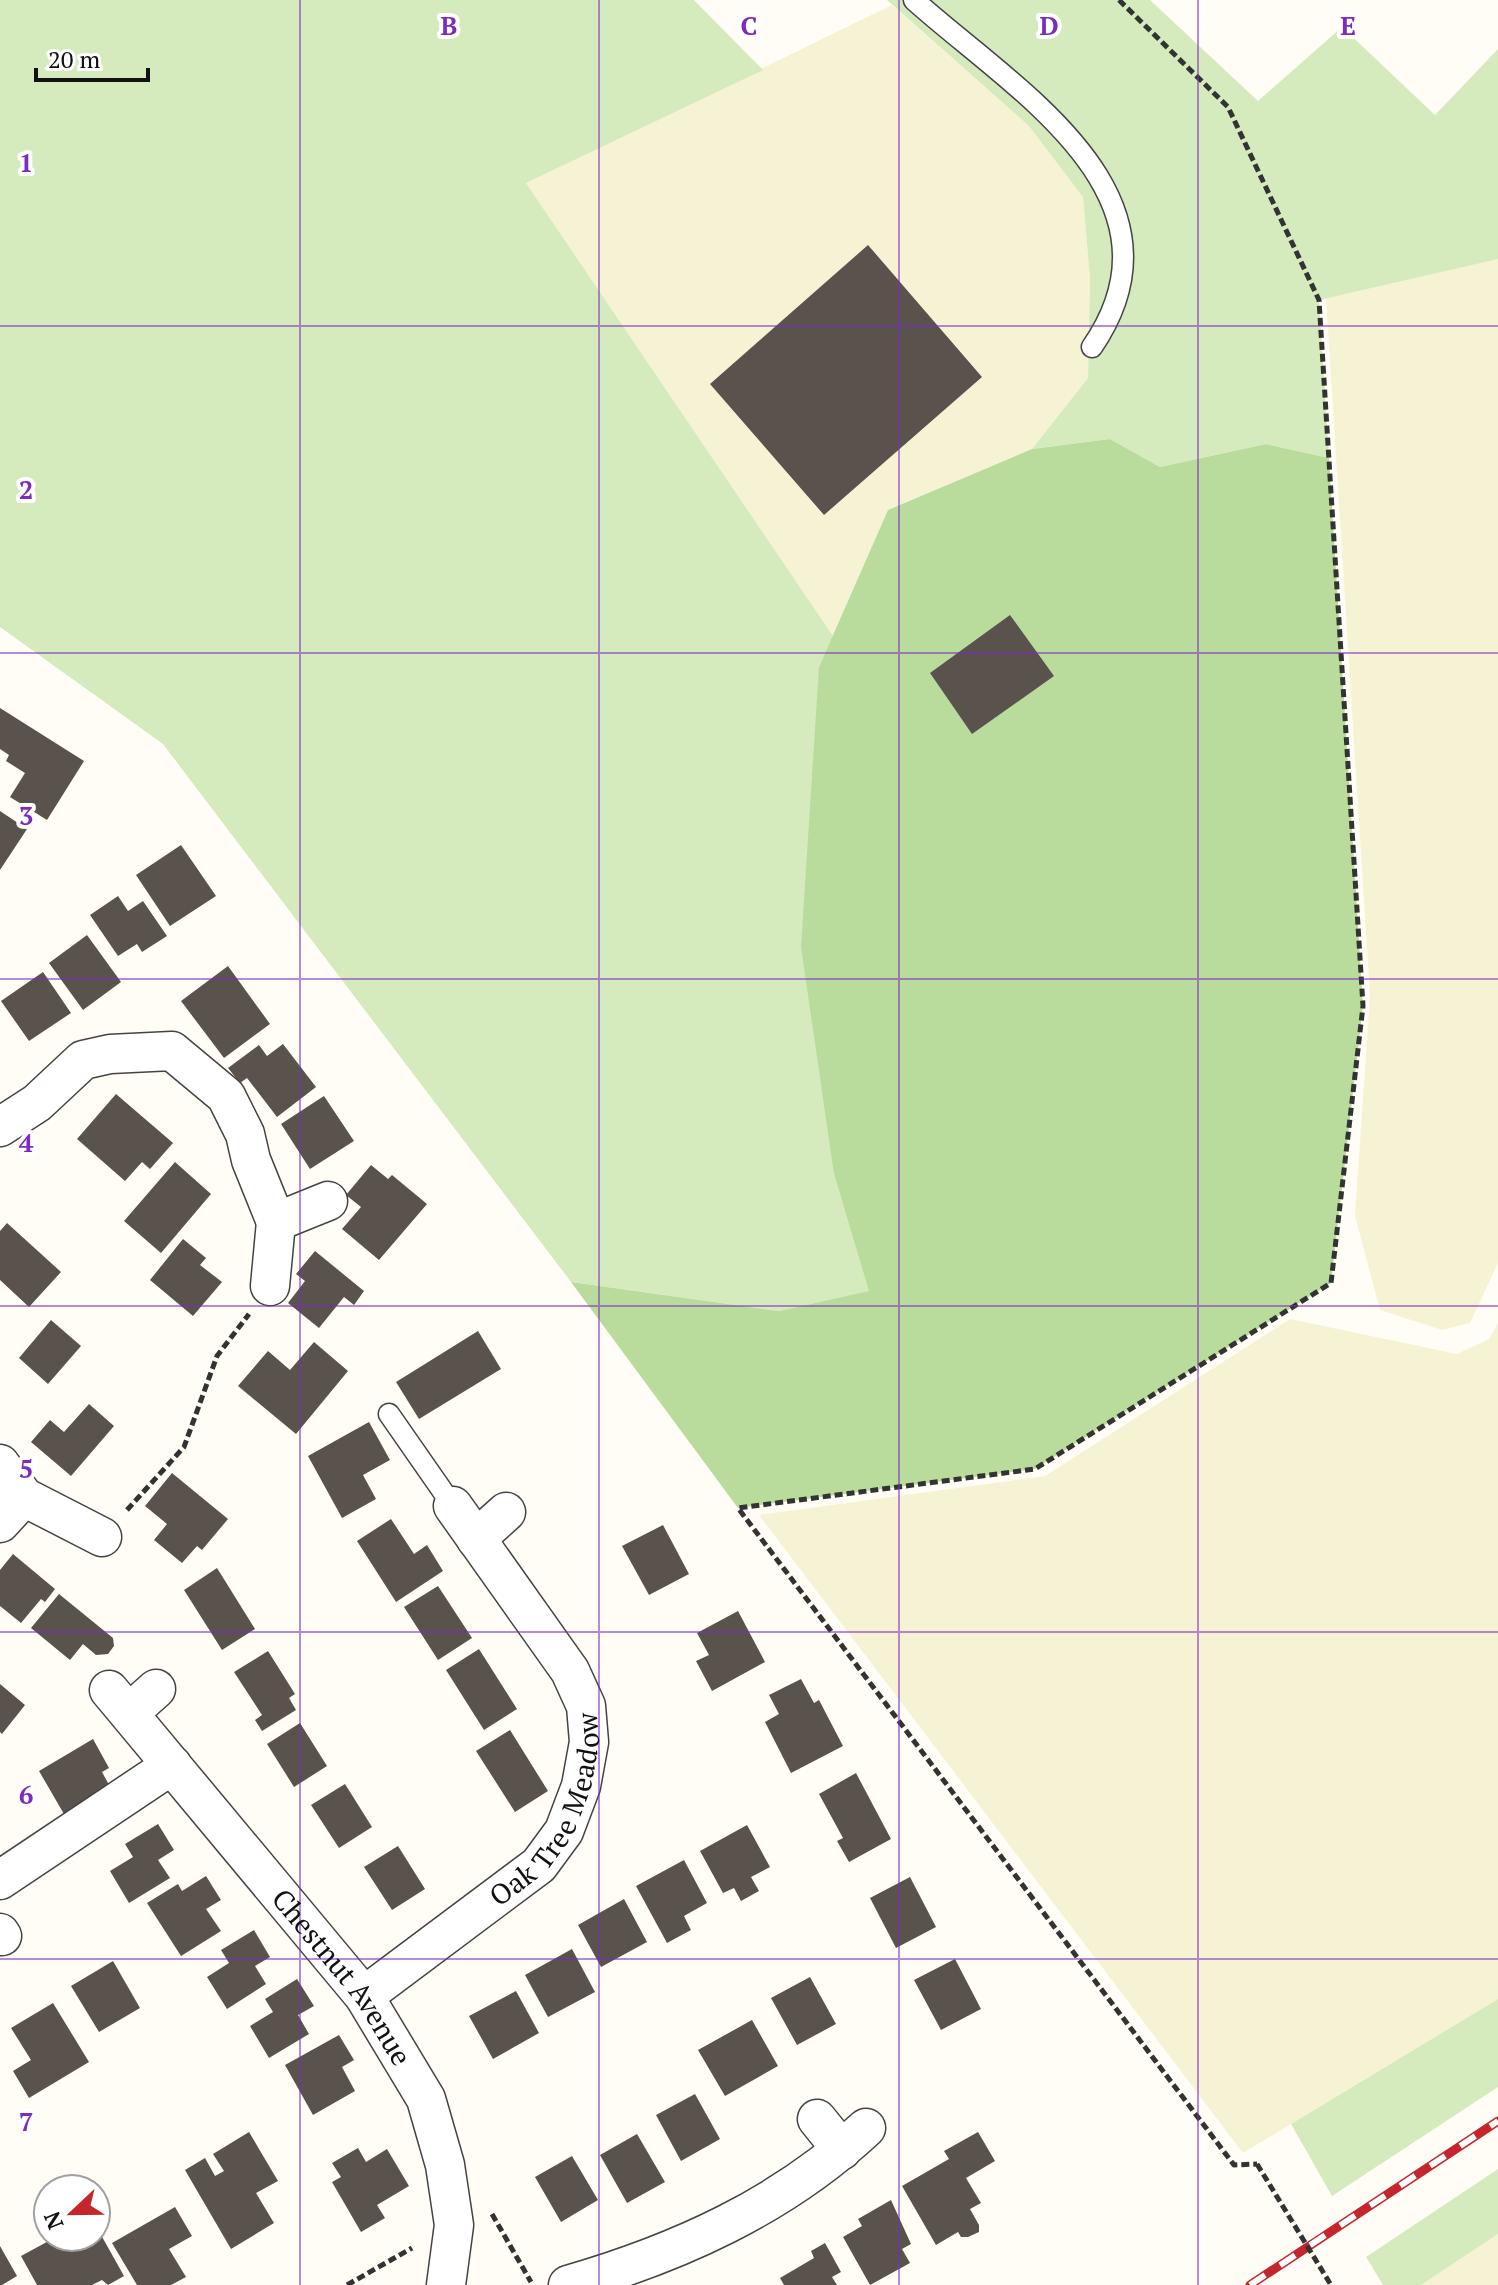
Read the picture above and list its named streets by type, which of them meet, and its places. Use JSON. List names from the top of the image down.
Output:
{
  "streets": {
    "street": ["Oak Tree Meadow", "Chestnut Avenue"]
  },
  "crossings": [
    ["Oak Tree Meadow", "Chestnut Avenue"]
  ],
  "scale_bar": "20 m",
  "north": "left",
  "grid": {
    "columns": [
      "B",
      "C",
      "D",
      "E"
    ],
    "rows": [
      "1",
      "2",
      "3",
      "4",
      "5",
      "6",
      "7"
    ]
  }
}
